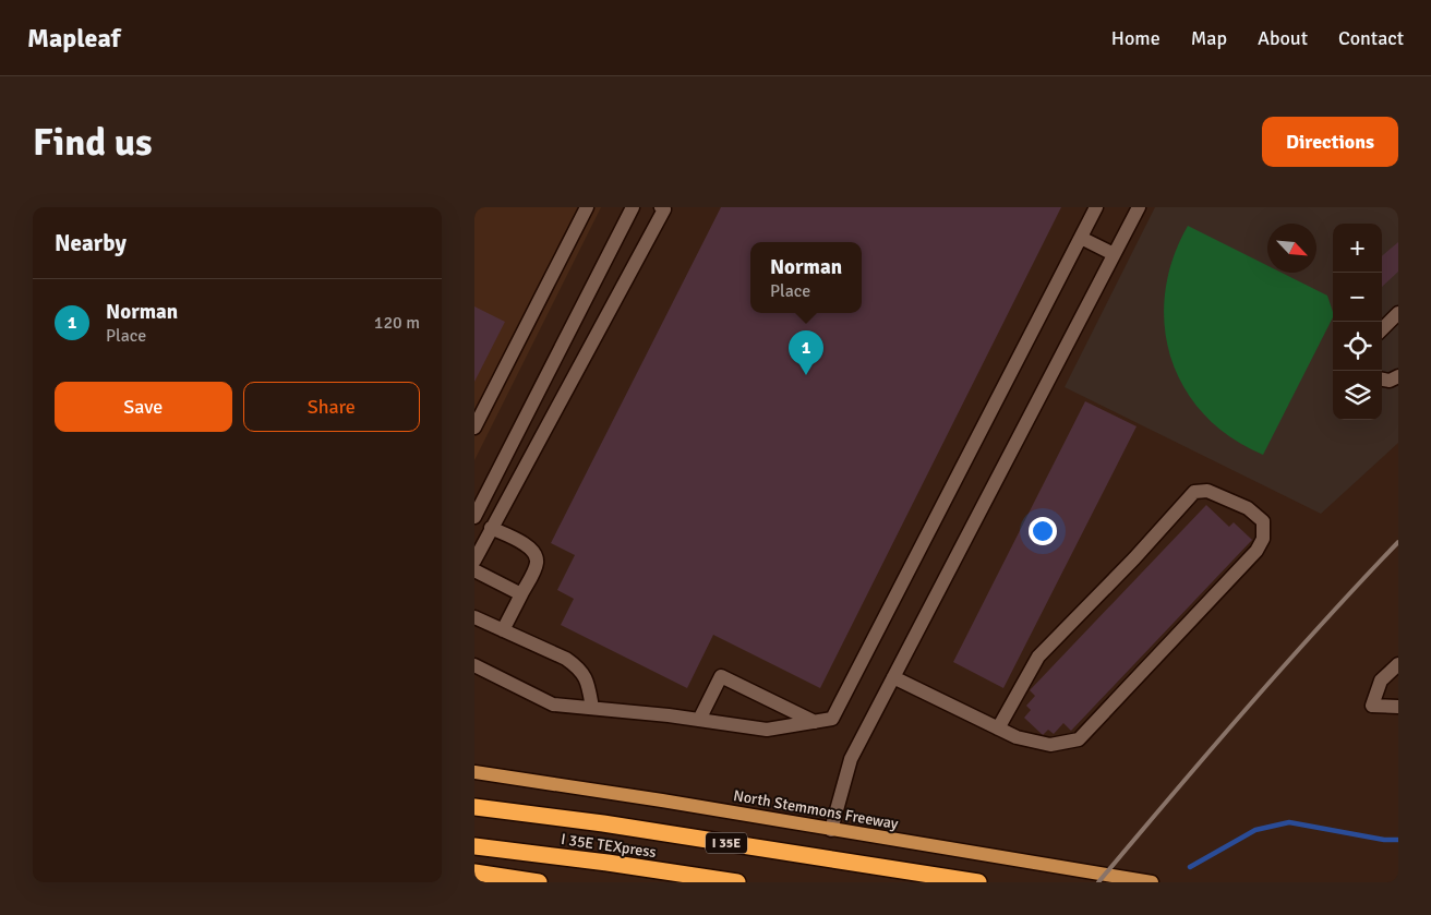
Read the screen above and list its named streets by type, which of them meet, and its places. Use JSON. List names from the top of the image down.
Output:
{
  "streets": {
    "highway": ["I 35E", "I 35E TEXpress"],
    "main road": ["North Stemmons Freeway"]
  },
  "north": "bottom right",
  "page": {
    "header": "Mapleaf",
    "nav": [
      "Home",
      "Map",
      "About",
      "Contact"
    ],
    "buttons": [
      "Directions",
      ["Save", "Share"]
    ],
    "title": "Find us",
    "heading": "Nearby",
    "map_buttons": ["+", "−"],
    "popup": ["Norman", "Place"],
    "list": [
      {
        "mark": "1",
        "name": "Norman",
        "note": "Place",
        "value": "120 m"
      }
    ],
    "pins": "1"
  }
}
